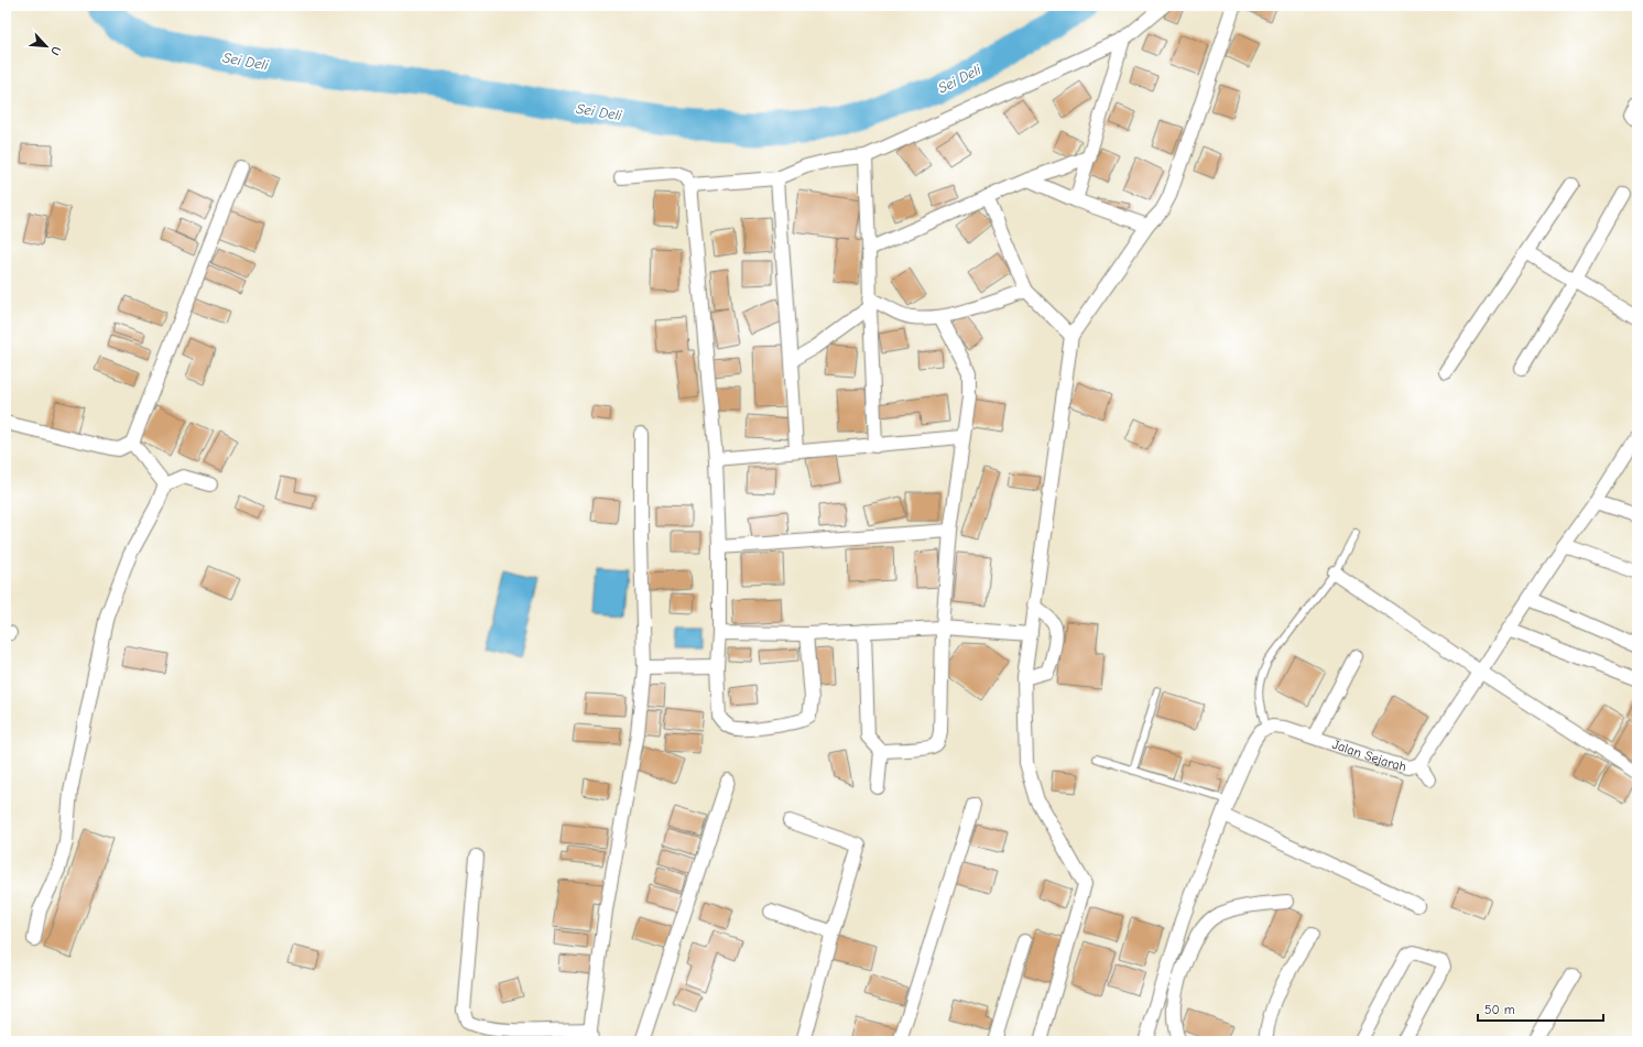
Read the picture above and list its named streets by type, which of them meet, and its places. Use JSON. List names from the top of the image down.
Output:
{
  "streets": {
    "street": ["Jalan Sejarah"]
  },
  "water": ["Sei Deli"],
  "scale_bar": "50 m",
  "north": "bottom right"
}
